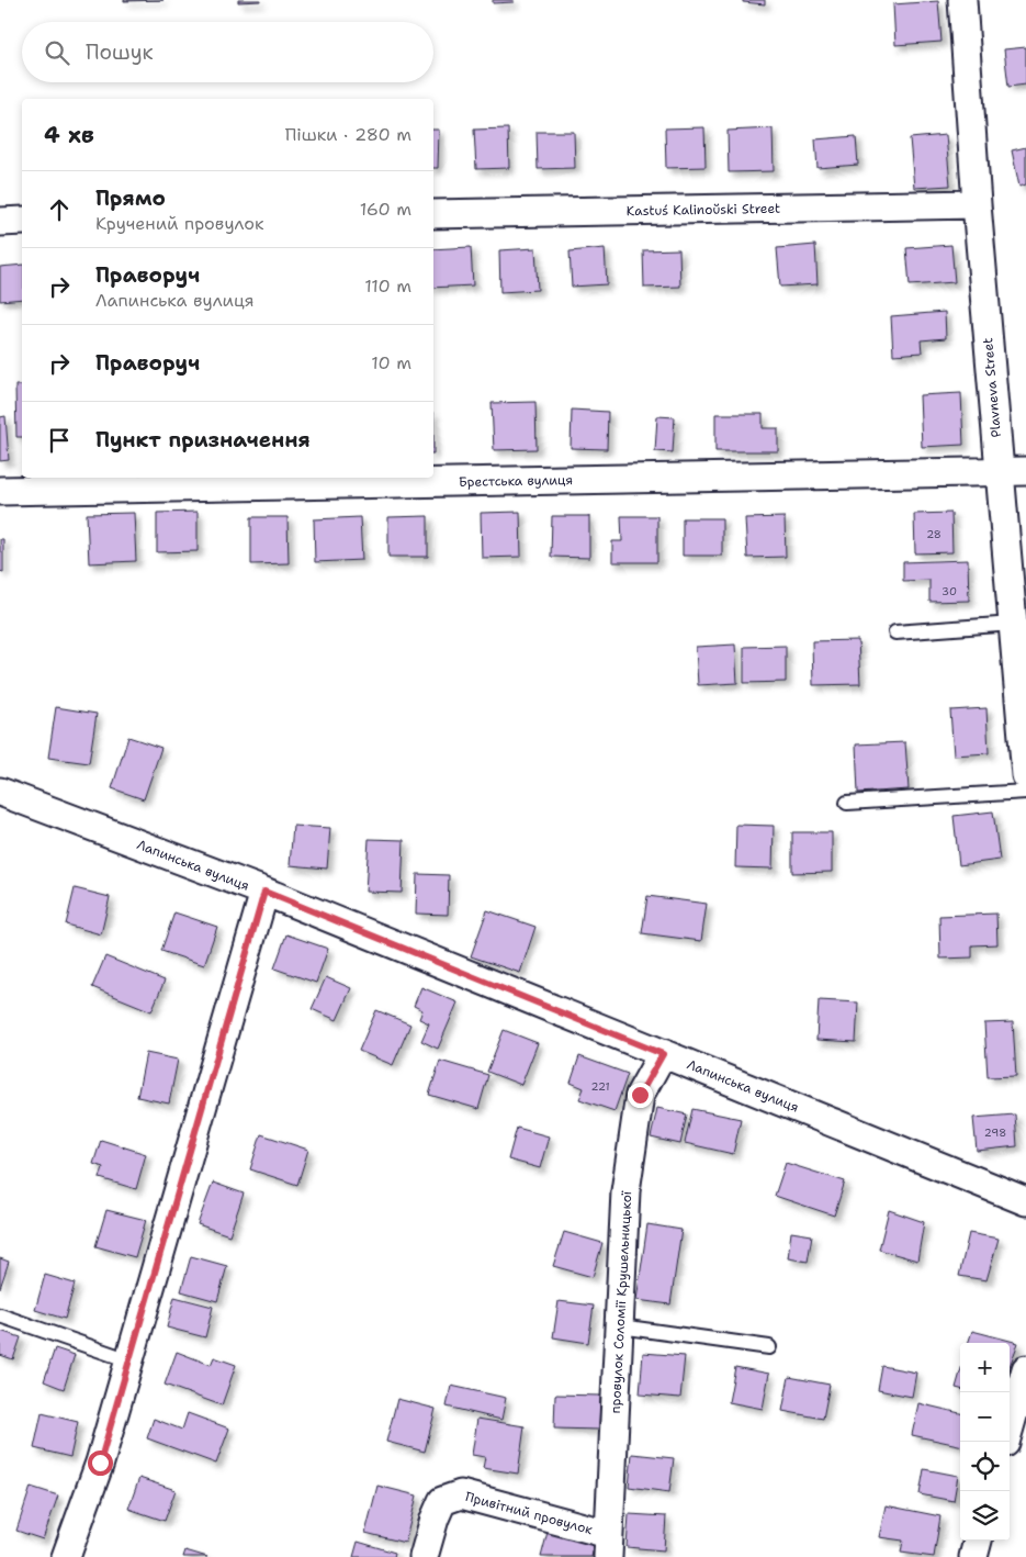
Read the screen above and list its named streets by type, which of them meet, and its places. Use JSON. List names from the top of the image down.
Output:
{
  "streets": {
    "street": [
      "Kastuś Kalinoŭski Street",
      "Plavneva Street",
      "Брестська вулиця",
      "Лапинська вулиця",
      "провулок Соломії Крушельницької",
      "Привітний провулок"
    ]
  },
  "crossings": [
    ["Kastuś Kalinoŭski Street", "Plavneva Street"],
    ["Plavneva Street", "Брестська вулиця"],
    ["Лапинська вулиця", "провулок Соломії Крушельницької"],
    ["провулок Соломії Крушельницької", "Привітний провулок"]
  ],
  "house_numbers": [
    "28",
    "30",
    "221",
    "298"
  ],
  "page": {
    "search": "Пошук",
    "heading": ["4 хв", "Пішки · 280 m"],
    "list": [
      ["Прямо", "Кручений провулок", "160 m"],
      ["Праворуч", "Лапинська вулиця", "110 m"],
      ["Праворуч", "10 m"],
      "Пункт призначення"
    ],
    "map_buttons": ["+", "−"]
  }
}
